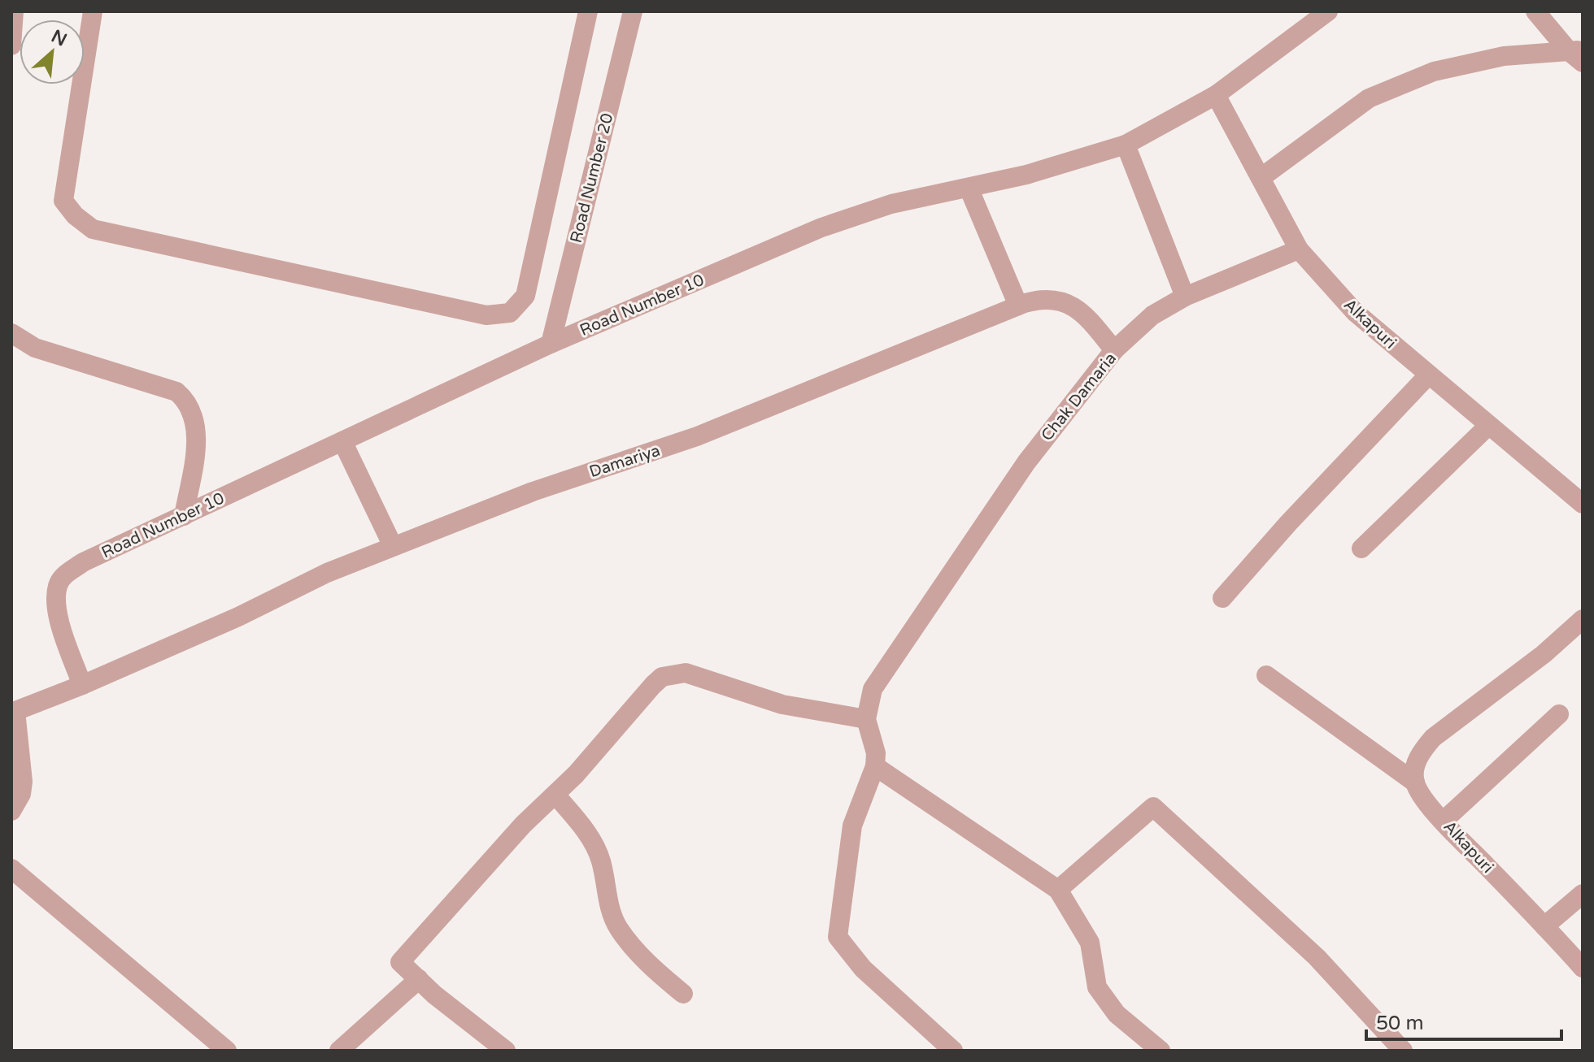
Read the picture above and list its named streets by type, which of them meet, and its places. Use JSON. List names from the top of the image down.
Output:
{
  "streets": {
    "street": [
      "Road Number 20",
      "Road Number 10",
      "Alkapuri",
      "Chak Damaria",
      "Damariya"
    ]
  },
  "crossings": [
    ["Road Number 20", "Road Number 10"],
    ["Road Number 10", "Alkapuri"],
    ["Road Number 10", "Damariya"],
    ["Alkapuri", "Chak Damaria"],
    ["Chak Damaria", "Damariya"]
  ],
  "scale_bar": "50 m",
  "north": "top right"
}
